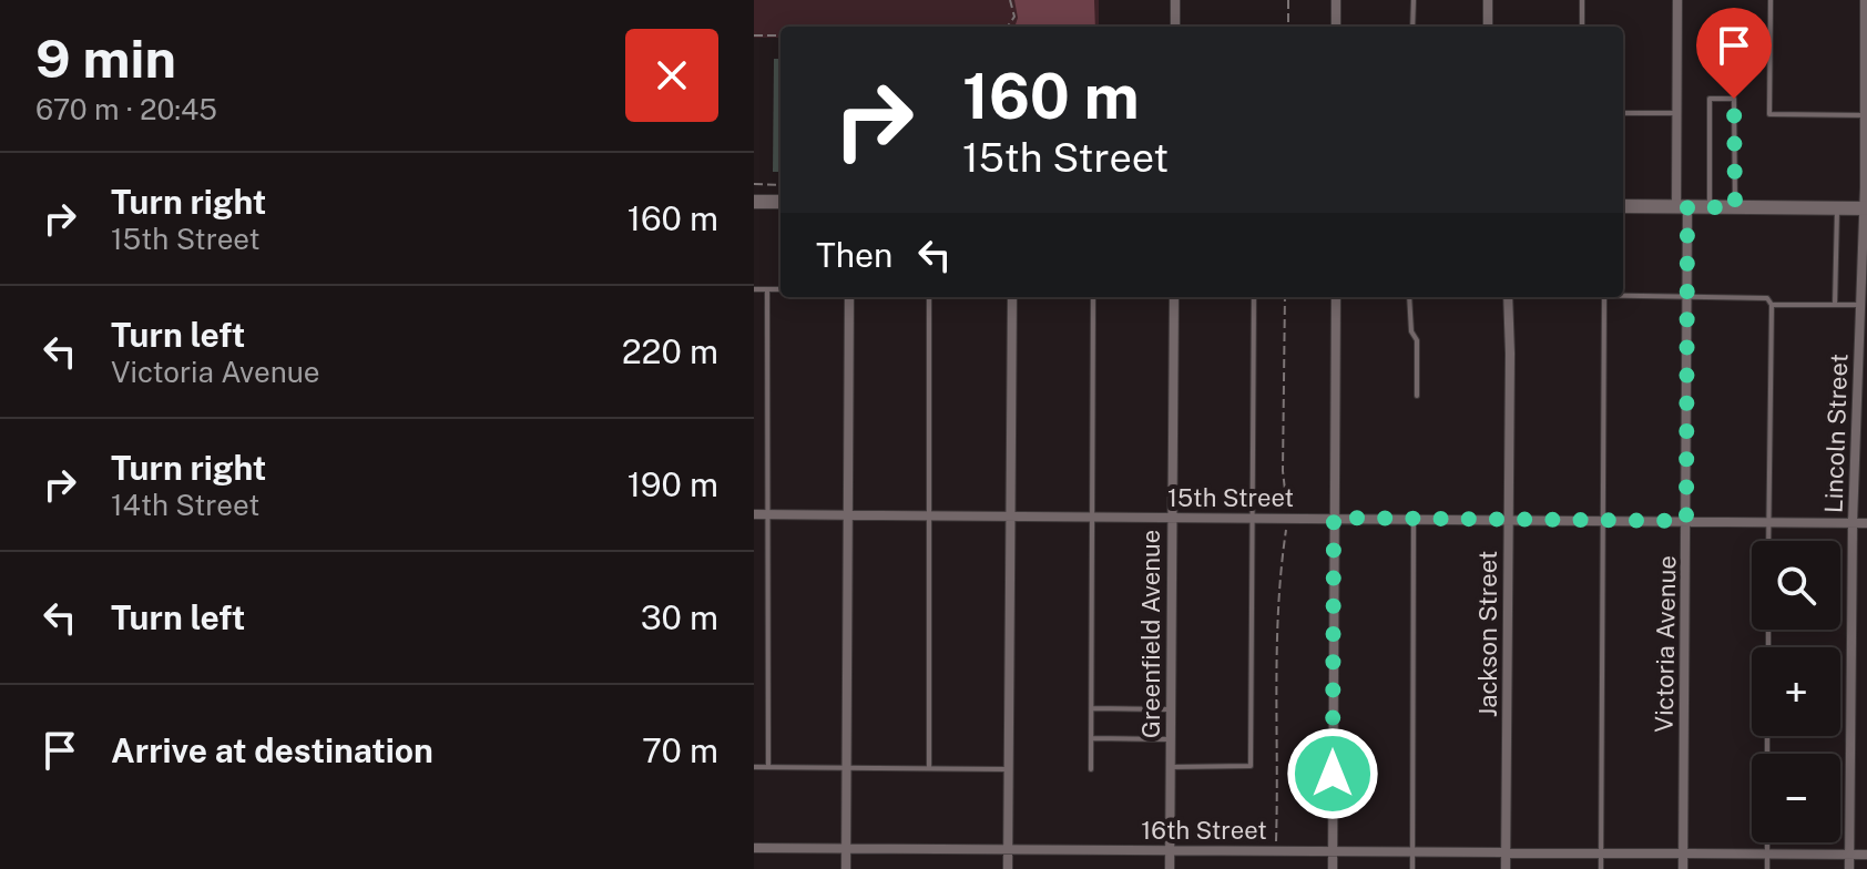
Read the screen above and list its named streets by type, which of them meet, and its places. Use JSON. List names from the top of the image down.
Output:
{
  "streets": {
    "street": [
      "Lincoln Street",
      "15th Street",
      "Greenfield Avenue",
      "Jackson Street",
      "Victoria Avenue",
      "16th Street"
    ]
  },
  "crossings": [
    ["Lincoln Street", "15th Street"],
    ["Lincoln Street", "16th Street"],
    ["15th Street", "Greenfield Avenue"],
    ["15th Street", "Jackson Street"],
    ["15th Street", "Victoria Avenue"],
    ["Greenfield Avenue", "16th Street"],
    ["Jackson Street", "16th Street"],
    ["Victoria Avenue", "16th Street"]
  ],
  "page": {
    "heading": ["9 min", "670 m · 20:45"],
    "turn": ["160 m", "15th Street"],
    "list": [
      {
        "name": "Turn right",
        "note": "15th Street",
        "value": "160 m"
      },
      {
        "name": "Turn left",
        "note": "Victoria Avenue",
        "value": "220 m"
      },
      {
        "name": "Turn right",
        "note": "14th Street",
        "value": "190 m"
      },
      {
        "name": "Turn left",
        "value": "30 m"
      },
      {
        "name": "Arrive at destination",
        "value": "70 m"
      }
    ],
    "then": "Then",
    "map_buttons": ["+", "−"]
  }
}
